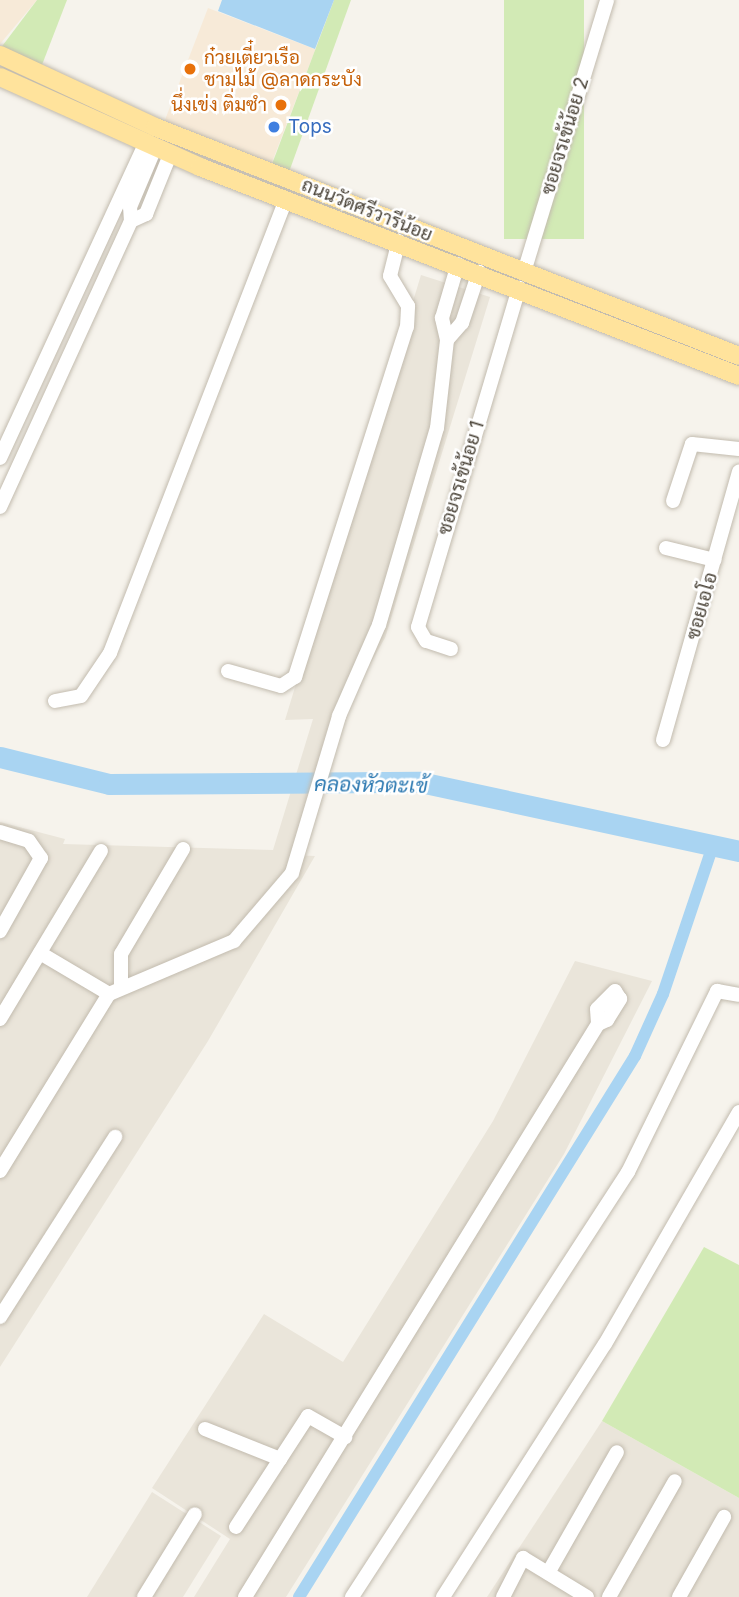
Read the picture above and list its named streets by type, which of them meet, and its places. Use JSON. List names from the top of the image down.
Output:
{
  "streets": {
    "main road": ["ถนนวัดศรีวารีน้อย"],
    "street": ["ซอยจรเข้น้อย 2", "ซอยจรเข้น้อย 1", "ซอยเอโอ"]
  },
  "crossings": [
    ["ซอยจรเข้น้อย 2", "ถนนวัดศรีวารีน้อย"],
    ["ซอยจรเข้น้อย 2", "ซอยจรเข้น้อย 1"],
    ["ถนนวัดศรีวารีน้อย", "ซอยจรเข้น้อย 1"]
  ],
  "water": ["คลองหัวตะเข้"],
  "places": ["ก๋วยเตี๋ยวเรือ ชามไม้ @ลาดกระบัง", "นึ่งเข่ง ติ่มซำ", "Tops"]
}
